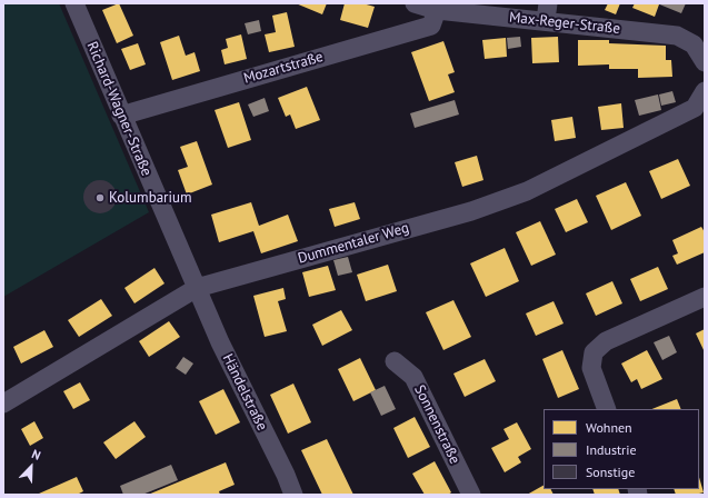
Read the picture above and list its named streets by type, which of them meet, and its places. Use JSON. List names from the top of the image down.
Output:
{
  "streets": {
    "street": [
      "Max-Reger-Straße",
      "Mozartstraße",
      "Richard-Wagner-Straße",
      "Dummentaler Weg",
      "Händelstraße",
      "Sonnenstraße"
    ]
  },
  "crossings": [
    ["Max-Reger-Straße", "Mozartstraße"],
    ["Mozartstraße", "Richard-Wagner-Straße"],
    ["Richard-Wagner-Straße", "Dummentaler Weg"],
    ["Richard-Wagner-Straße", "Händelstraße"],
    ["Dummentaler Weg", "Händelstraße"]
  ],
  "places": ["Kolumbarium"],
  "legend": ["Wohnen", "Industrie", "Sonstige"],
  "north": "top right"
}
